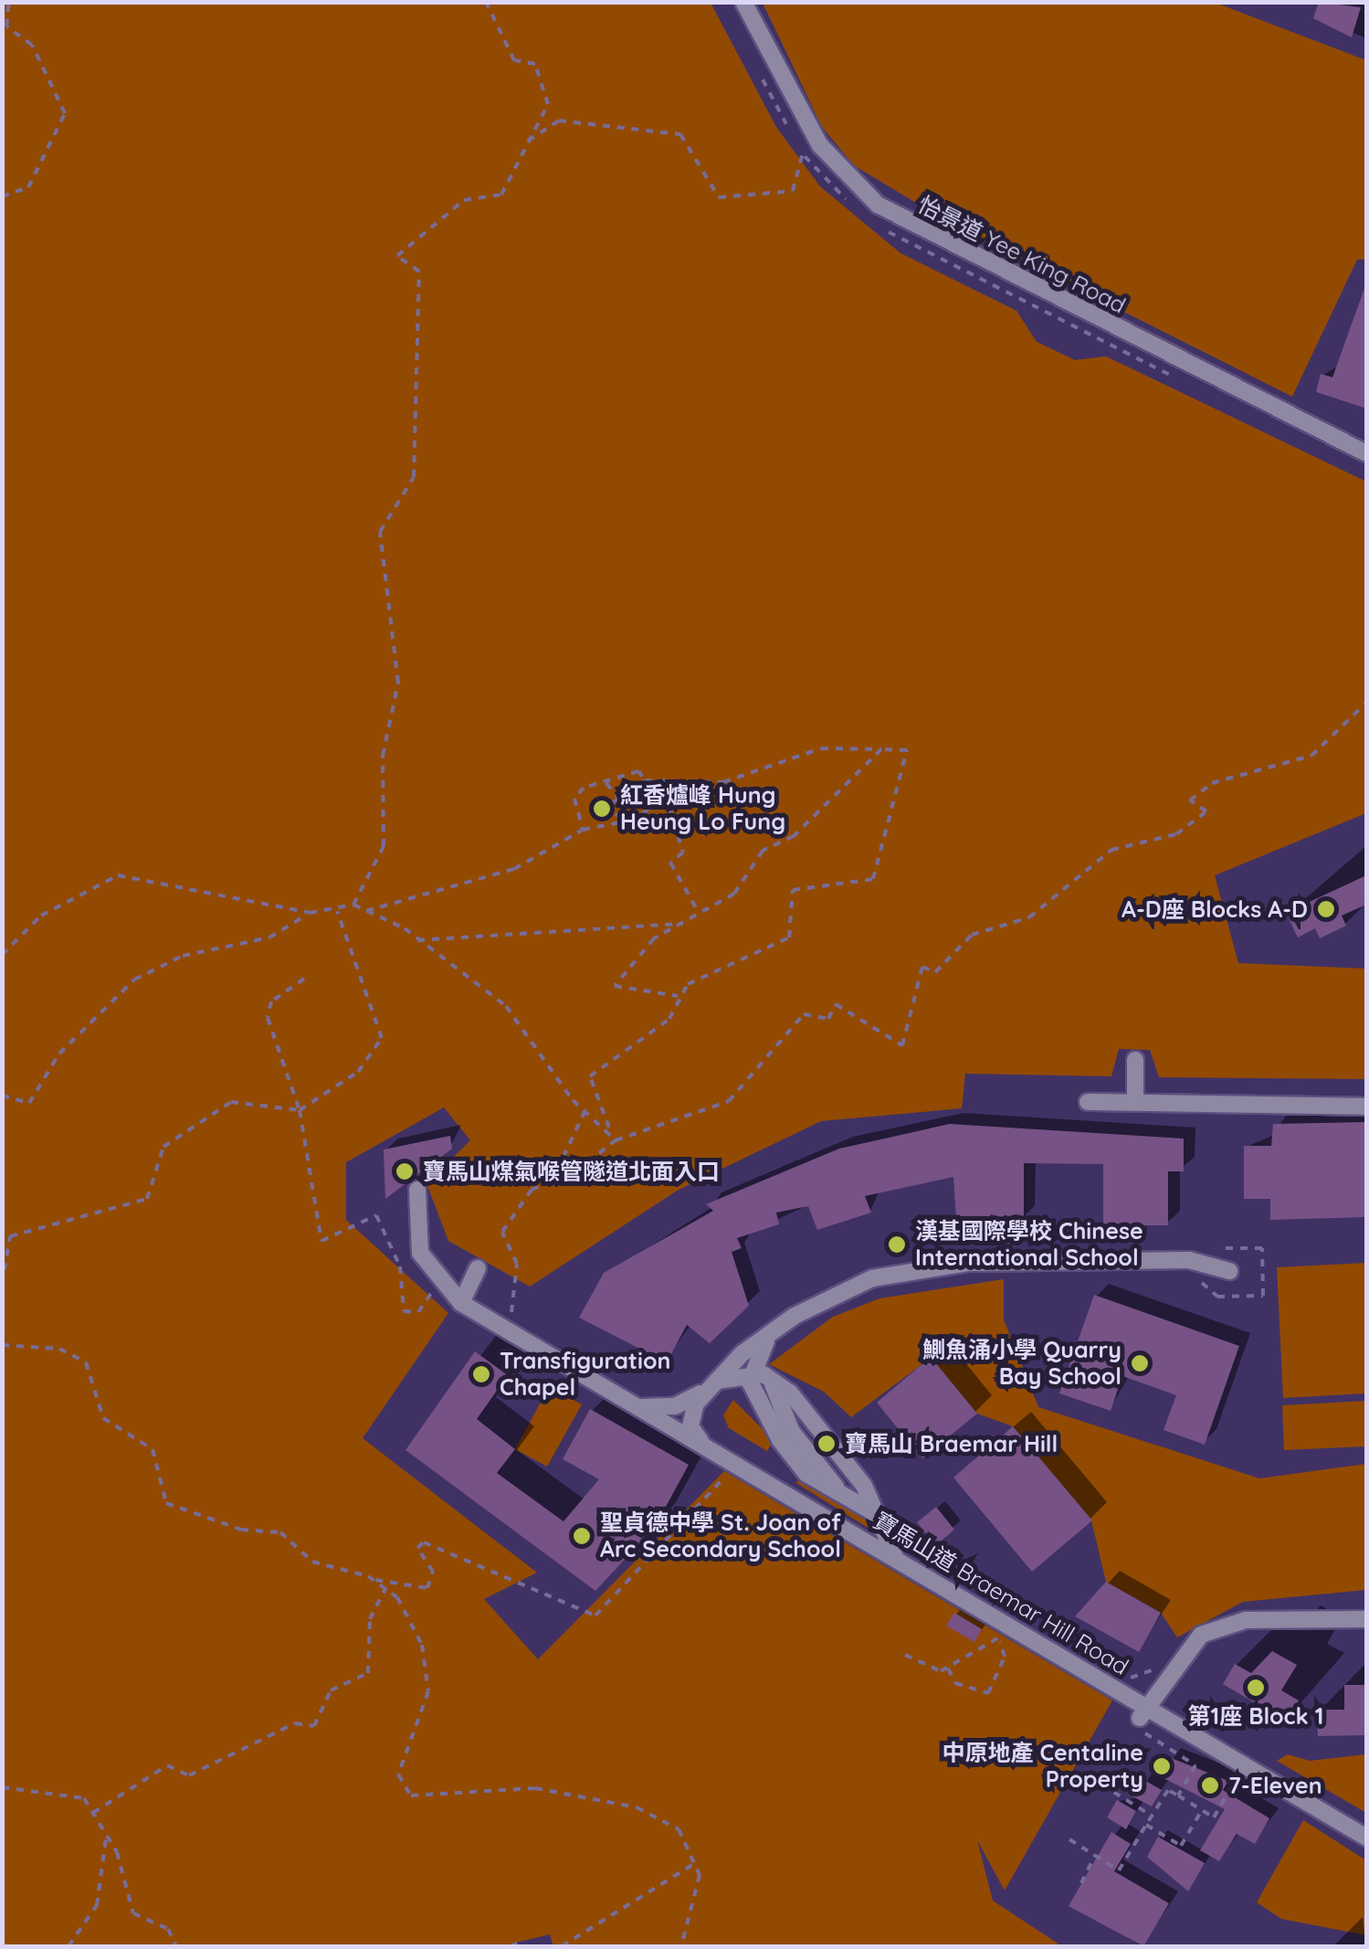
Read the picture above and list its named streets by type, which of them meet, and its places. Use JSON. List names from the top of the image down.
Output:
{
  "streets": {
    "street": ["怡景道 Yee King Road", "寶馬山道 Braemar Hill Road"]
  },
  "places": [
    "紅香爐峰 Hung Heung Lo Fung",
    "A-D座 Blocks A-D",
    "寶馬山煤氣喉管隧道北面入口",
    "漢基國際學校 Chinese International School",
    "鰂魚涌小學 Quarry Bay School",
    "Transfiguration Chapel",
    "寶馬山 Braemar Hill",
    "聖貞德中學 St. Joan of Arc Secondary School",
    "第1座 Block 1",
    "中原地產 Centaline Property",
    "7-Eleven"
  ]
}
